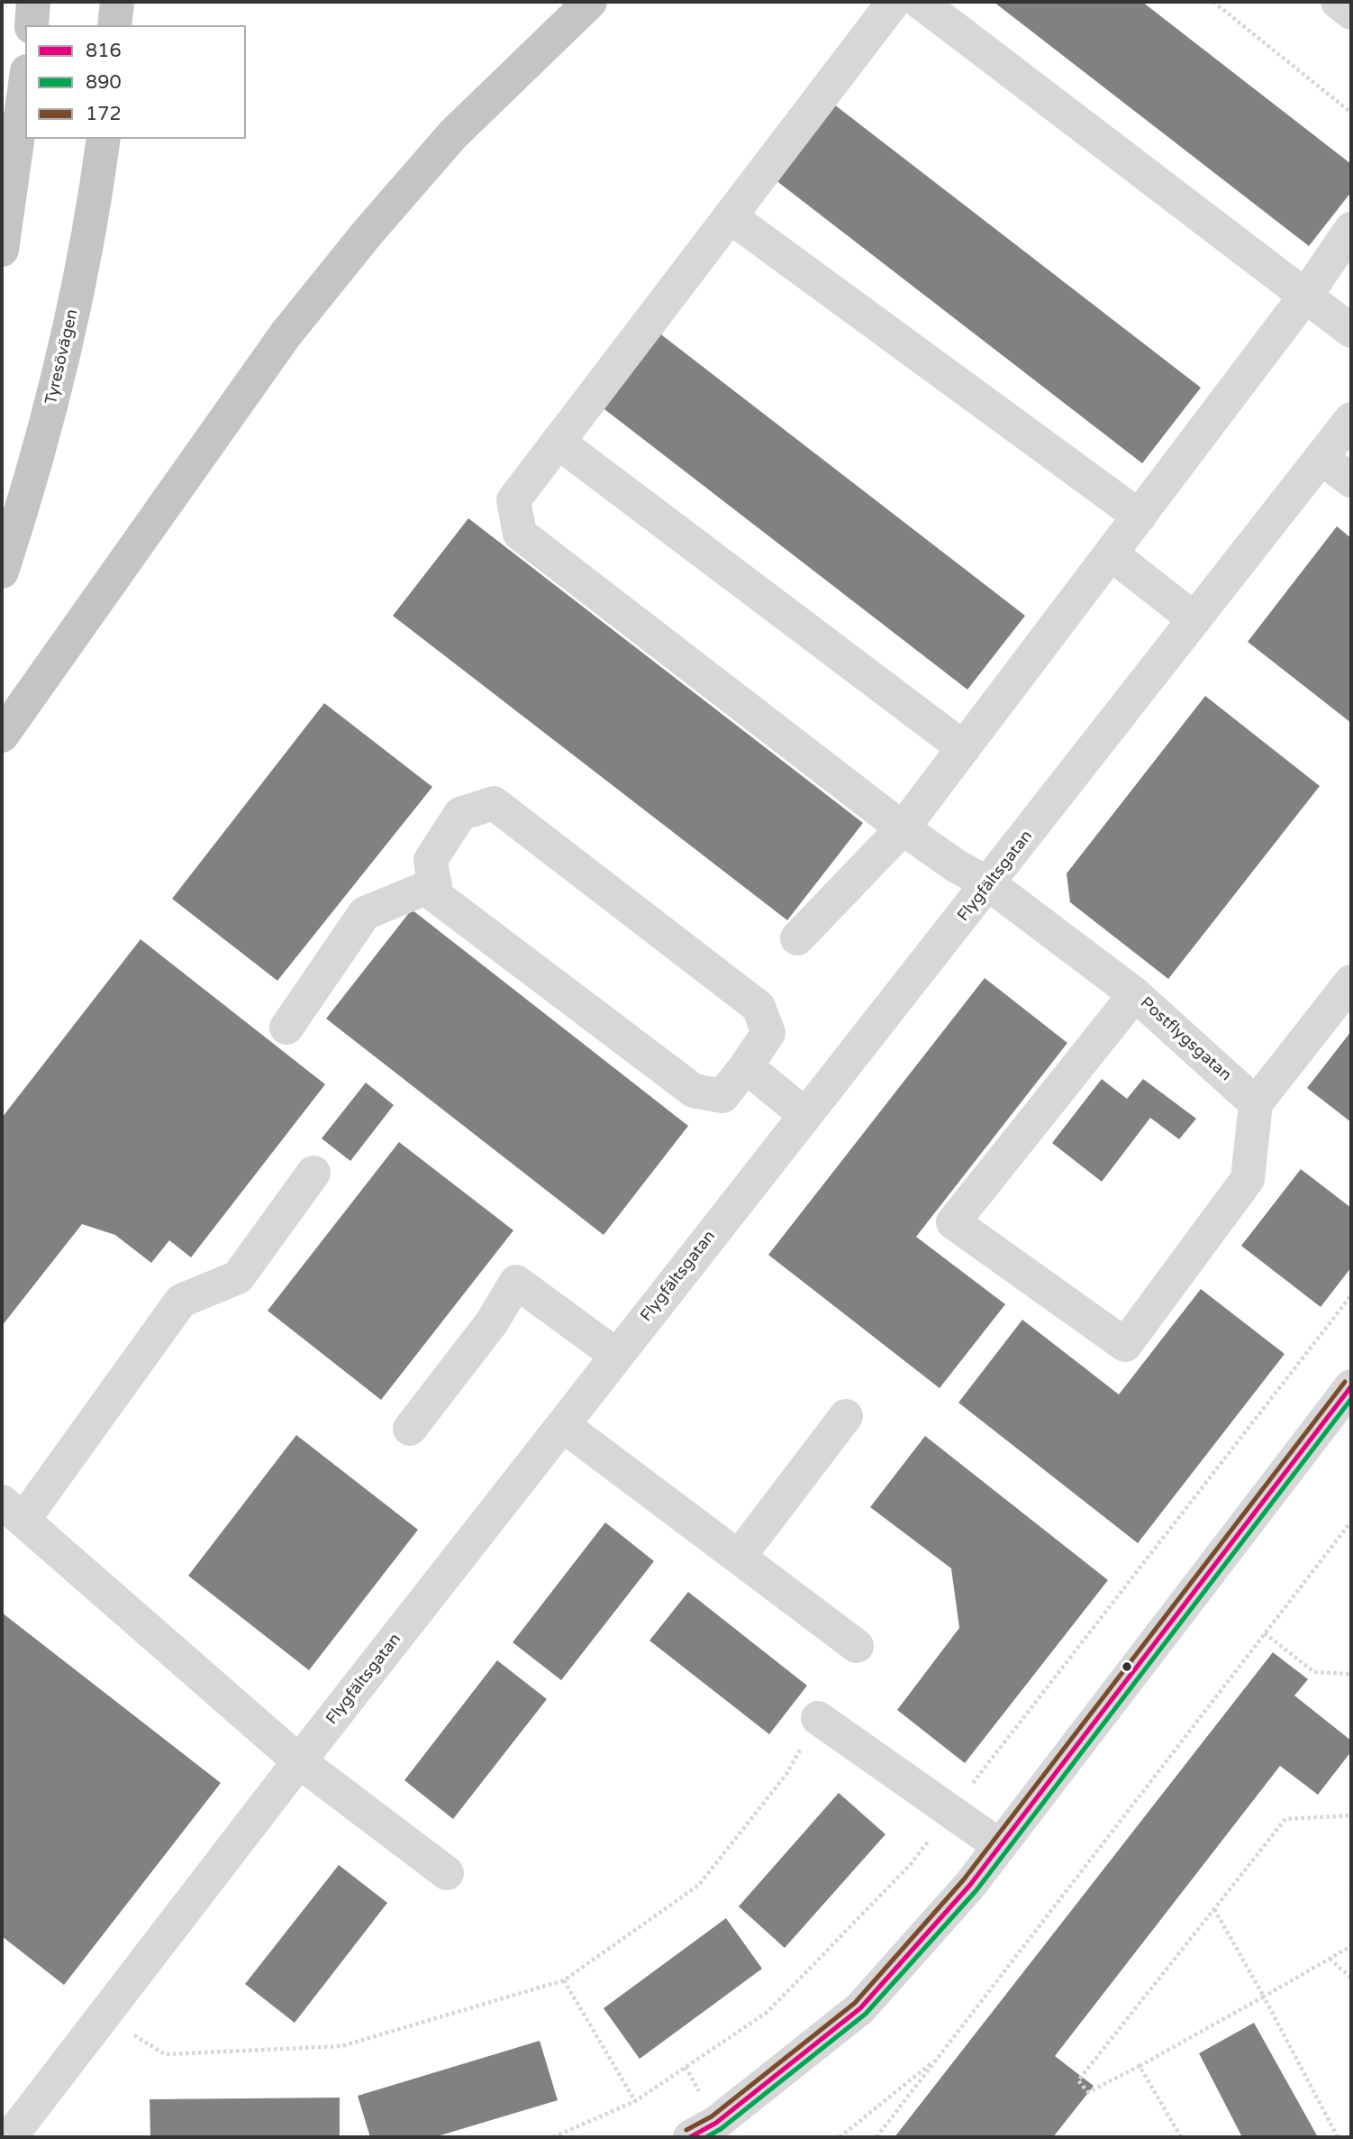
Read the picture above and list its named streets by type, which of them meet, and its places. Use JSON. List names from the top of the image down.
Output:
{
  "streets": {
    "highway": ["Tyresövägen"],
    "street": ["Flygfältsgatan", "Postflygsgatan"]
  },
  "crossings": [
    ["Flygfältsgatan", "Postflygsgatan"]
  ],
  "lines": ["transit line 172", "transit line 816", "transit line 890"],
  "legend": ["816", "890", "172"]
}
